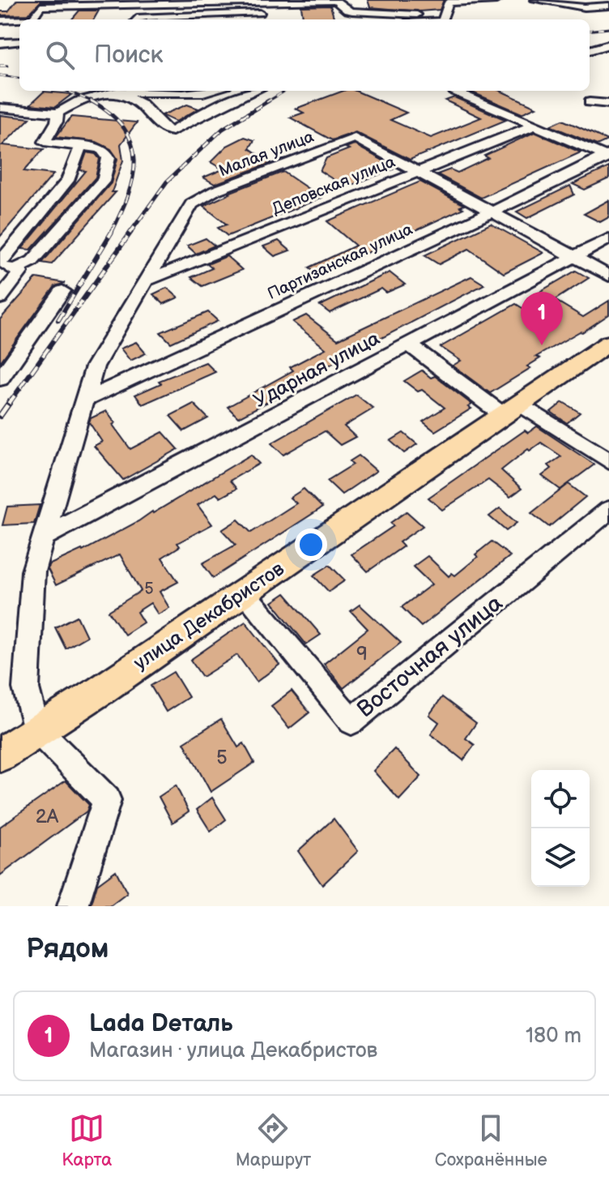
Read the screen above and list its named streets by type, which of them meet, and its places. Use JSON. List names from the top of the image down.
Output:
{
  "streets": {
    "main road": ["улица Декабристов"],
    "street": [
      "Малая улица",
      "Деповская улица",
      "Партизанская улица",
      "Ударная улица",
      "Восточная улица"
    ]
  },
  "crossings": [
    ["Малая улица", "Деповская улица"],
    ["улица Декабристов", "Восточная улица"]
  ],
  "house_numbers": [
    "5",
    "9",
    "5",
    "2А"
  ],
  "page": {
    "search": "Поиск",
    "pins": "1",
    "heading": "Рядом",
    "list": [
      {
        "mark": "1",
        "name": "Lada Dеталь",
        "note": "Магазин · улица Декабристов",
        "value": "180 m"
      }
    ],
    "nav": ["Карта", "Маршрут", "Сохранённые"]
  }
}
